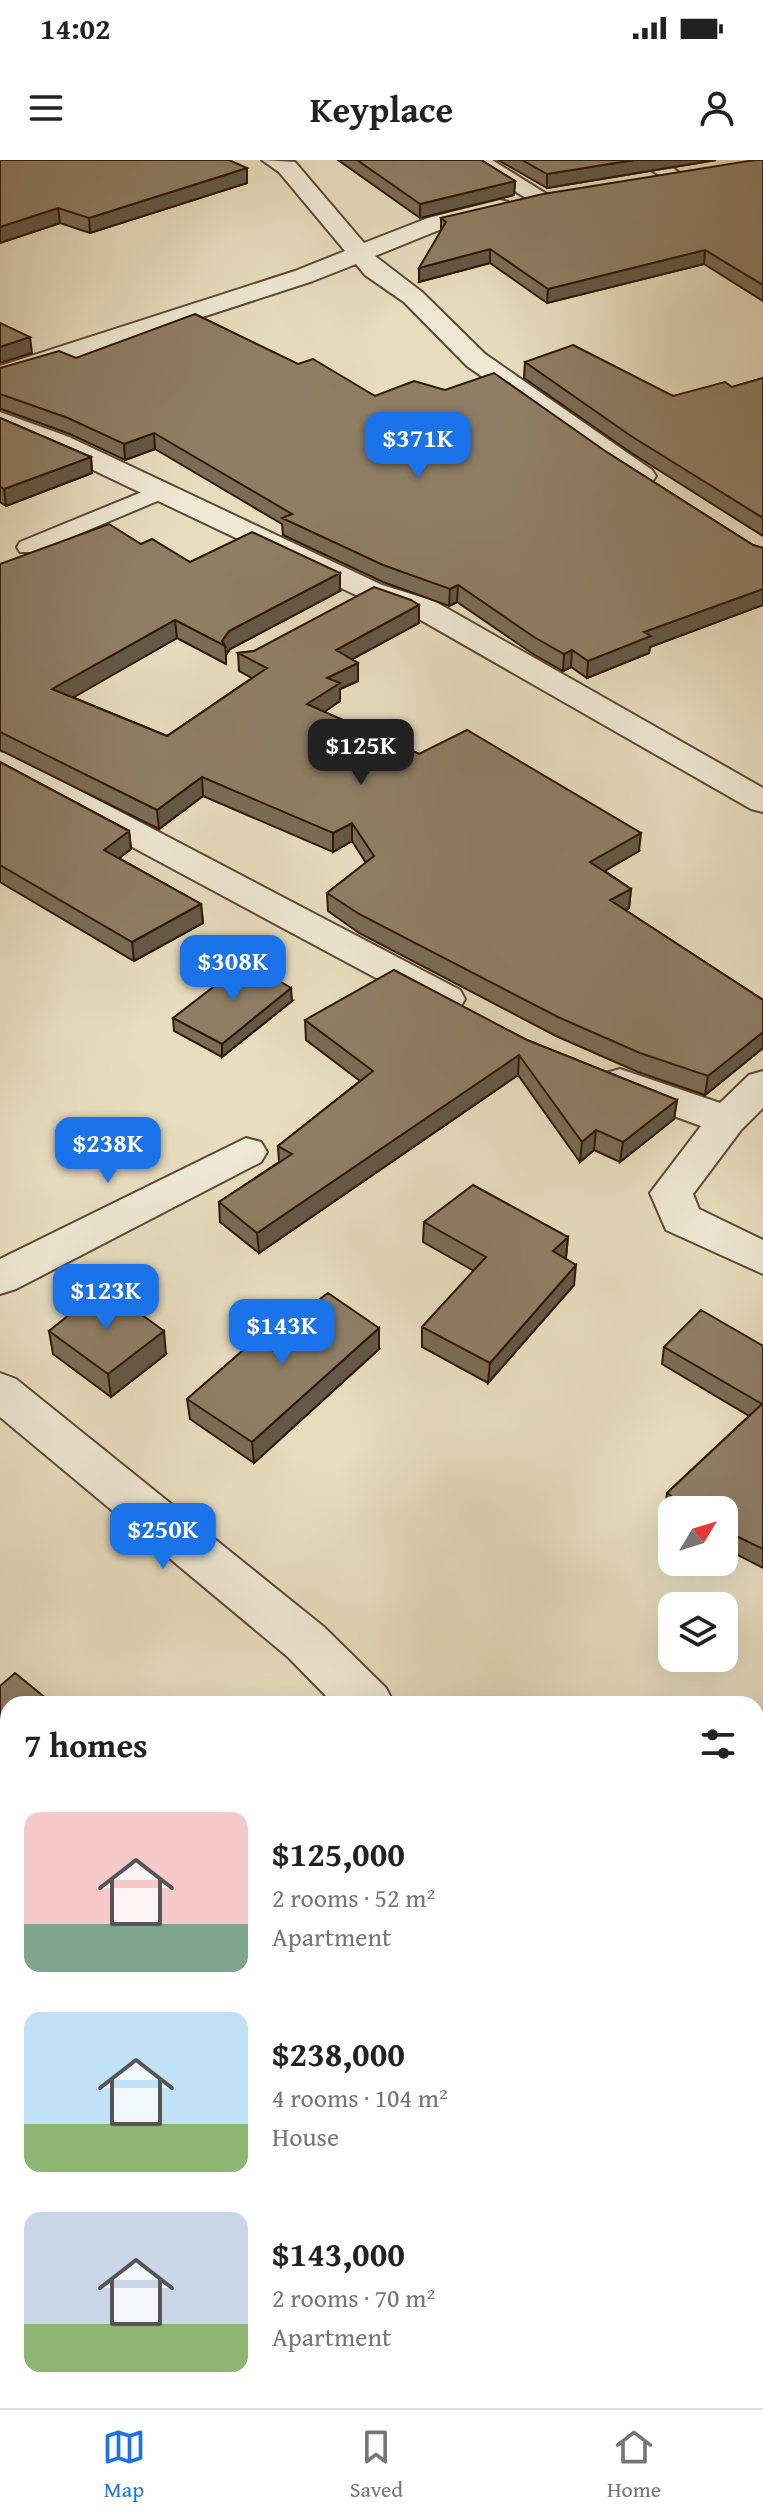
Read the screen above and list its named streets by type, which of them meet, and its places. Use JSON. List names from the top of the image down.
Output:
{
  "north": "top right",
  "page": {
    "status": "14:02",
    "header": "Keyplace",
    "price": [
      "$371K",
      "$125K",
      "$308K",
      "$238K",
      "$123K",
      "$143K",
      "$250K"
    ],
    "heading": "7 homes",
    "list": [
      {
        "name": "$125,000",
        "note": "2 rooms · 52 m² · Apartment"
      },
      {
        "name": "$238,000",
        "note": "4 rooms · 104 m² · House"
      },
      {
        "name": "$143,000",
        "note": "2 rooms · 70 m² · Apartment"
      }
    ],
    "tabs": ["Map", "Saved", "Home"]
  }
}
